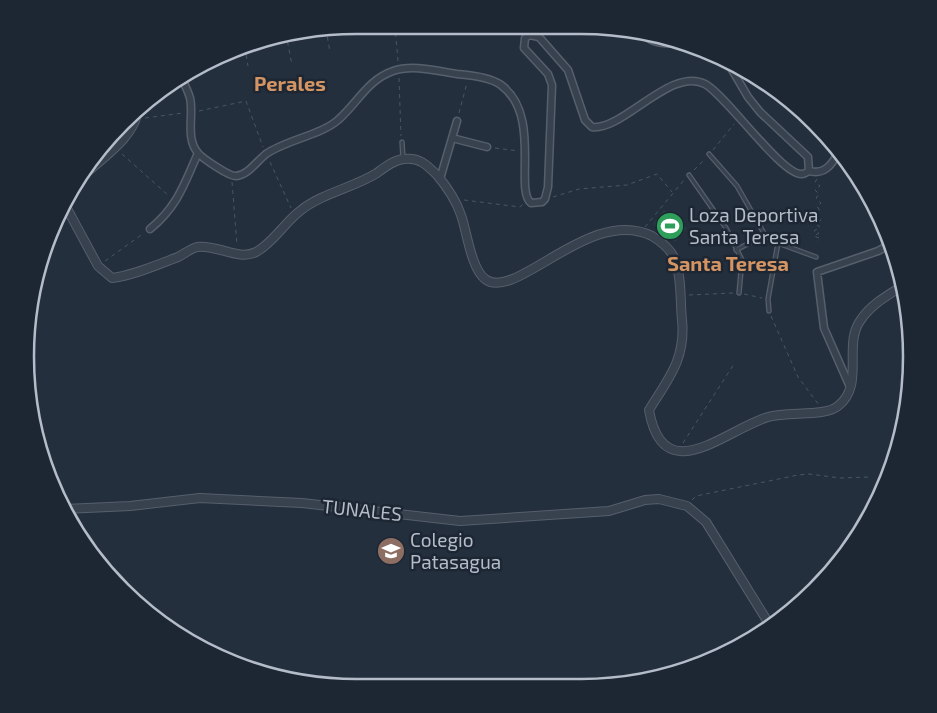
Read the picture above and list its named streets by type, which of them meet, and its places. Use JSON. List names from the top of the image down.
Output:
{
  "streets": {
    "street": ["TUNALES"]
  },
  "districts": ["Perales", "Santa Teresa"],
  "places": {
    "sports": ["Loza Deportiva Santa Teresa"],
    "school or university": ["Colegio Patasagua"]
  }
}
